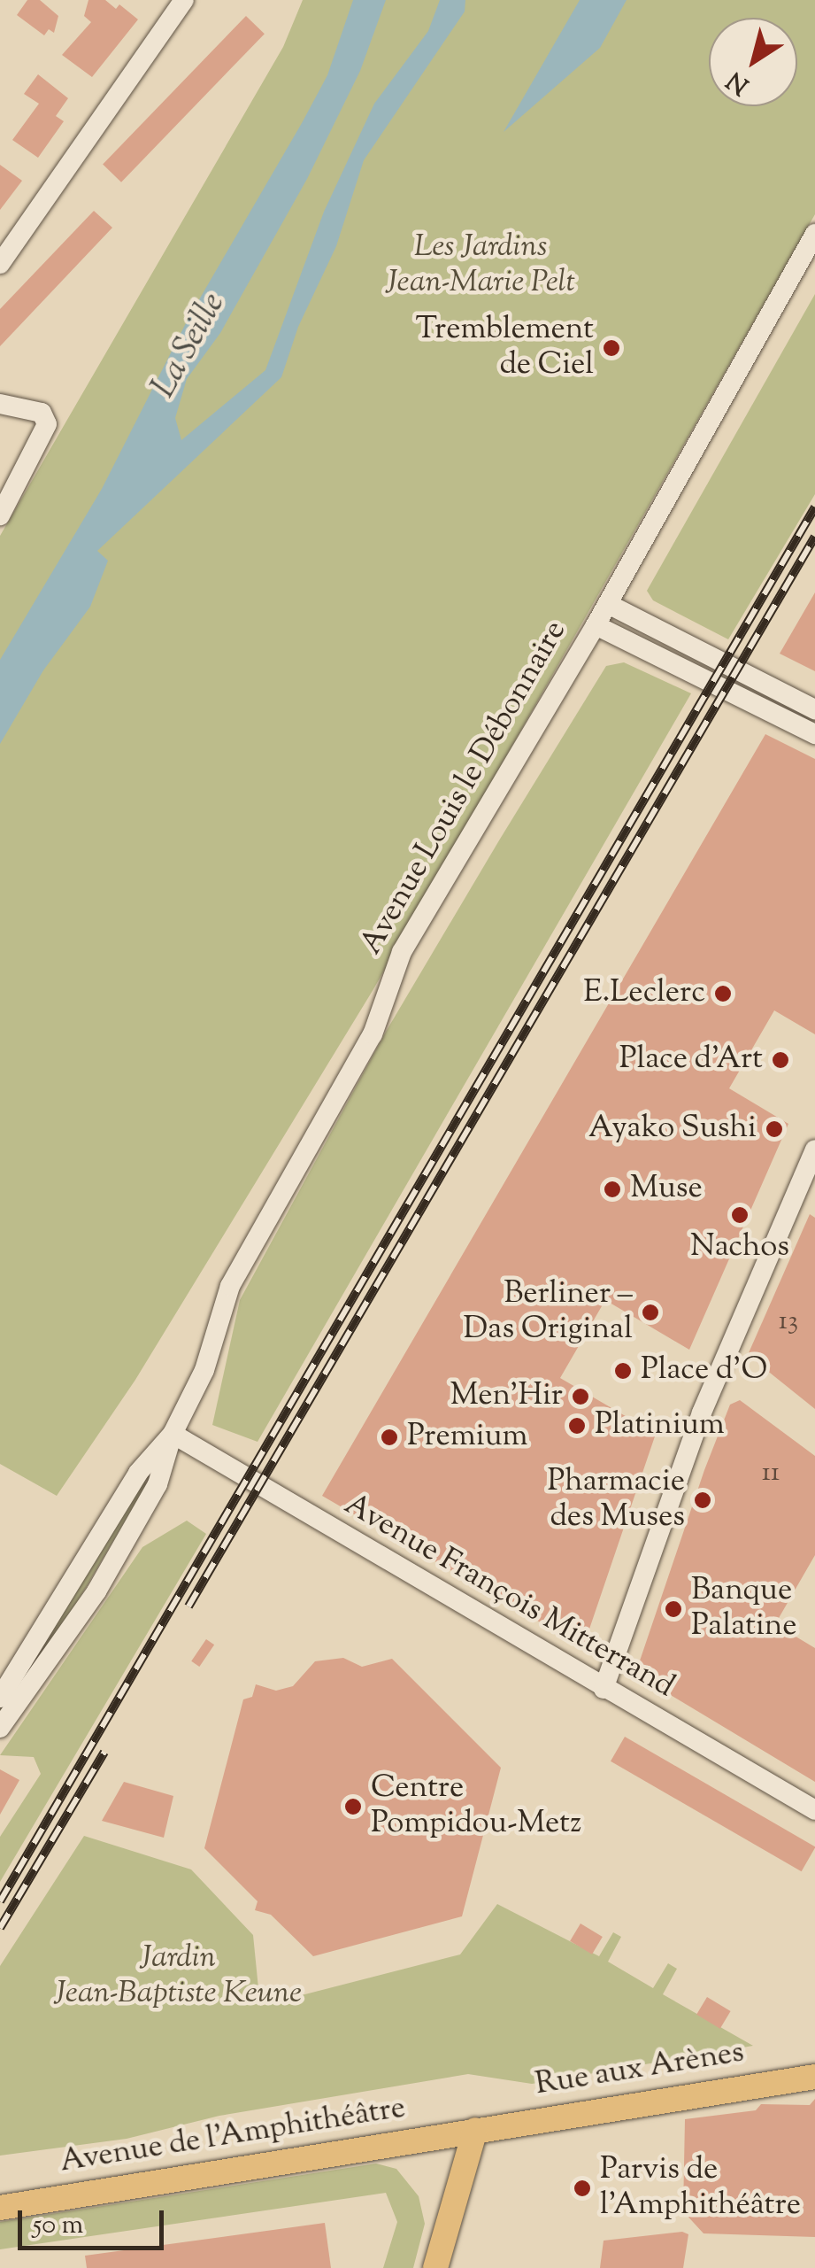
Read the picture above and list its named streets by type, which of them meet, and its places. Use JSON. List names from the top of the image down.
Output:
{
  "streets": {
    "main road": ["Rue aux Arènes", "Avenue de l'Amphithéâtre"],
    "street": ["Avenue Louis le Débonnaire", "Avenue François Mitterrand"]
  },
  "crossings": [
    ["Avenue Louis le Débonnaire", "Avenue François Mitterrand"],
    ["Rue aux Arènes", "Avenue de l'Amphithéâtre"]
  ],
  "water": ["La Seille"],
  "parks": ["Les Jardins Jean-Marie Pelt", "Jardin Jean-Baptiste Keune"],
  "places": [
    "Tremblement de Ciel",
    "E.Leclerc",
    "Place d'Art",
    "Ayako Sushi",
    "Muse",
    "Nachos",
    "Berliner – Das Original",
    "Place d'O",
    "Men'Hir",
    "Platinium",
    "Premium",
    "Pharmacie des Muses",
    "Banque Palatine",
    "Centre Pompidou-Metz",
    "Parvis de l'Amphithéâtre"
  ],
  "house_numbers": ["13", "11"],
  "scale_bar": "50 m",
  "north": "bottom left"
}
